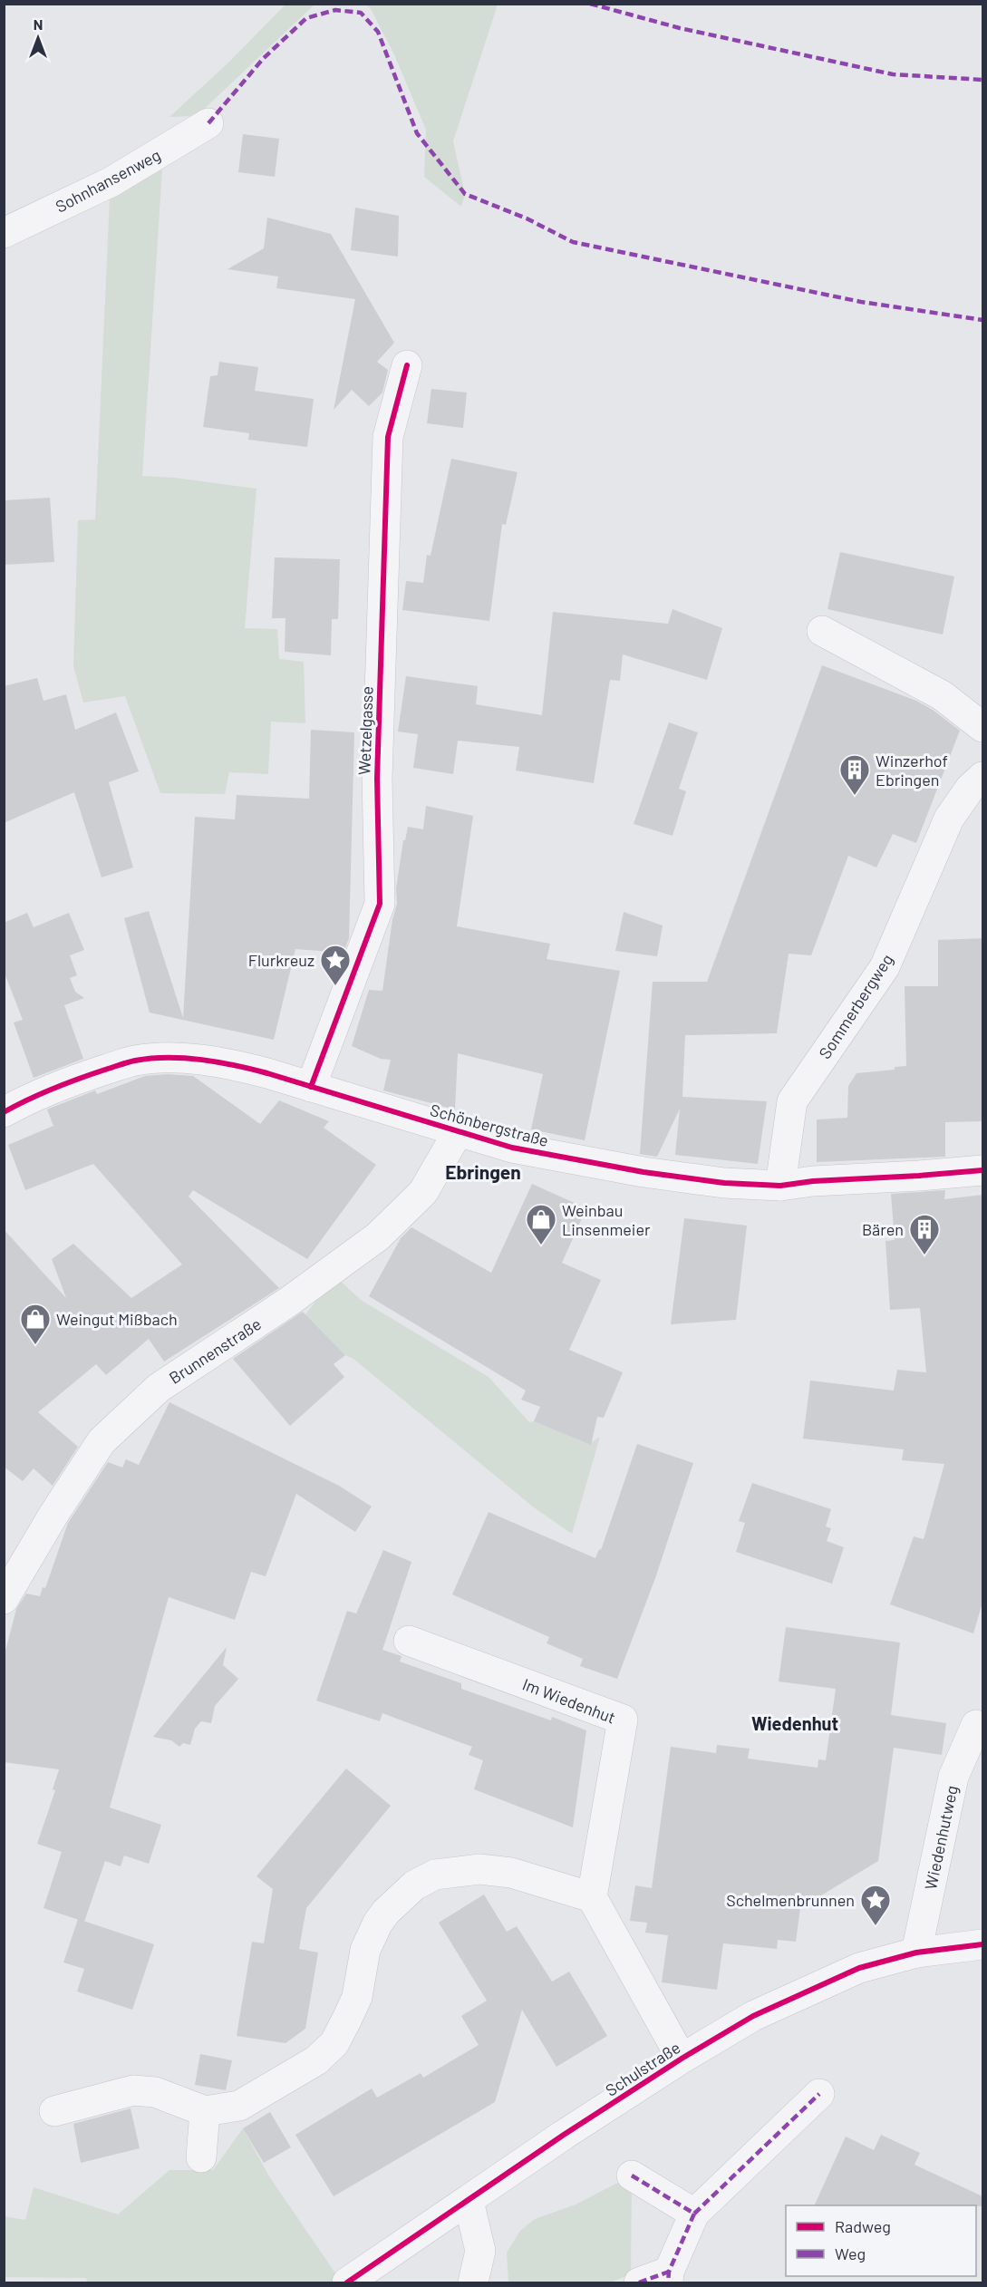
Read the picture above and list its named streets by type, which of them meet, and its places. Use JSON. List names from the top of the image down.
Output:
{
  "streets": {
    "street": [
      "Sohnhansenweg",
      "Wetzelgasse",
      "Sommerbergweg",
      "Schönbergstraße",
      "Brunnenstraße",
      "Im Wiedenhut",
      "Wiedenhutweg",
      "Schulstraße"
    ]
  },
  "crossings": [
    ["Wetzelgasse", "Schönbergstraße"],
    ["Sommerbergweg", "Schönbergstraße"],
    ["Schönbergstraße", "Brunnenstraße"],
    ["Wiedenhutweg", "Schulstraße"]
  ],
  "districts": ["Ebringen", "Wiedenhut"],
  "places": {
    "building": ["Winzerhof Ebringen", "Bären"],
    "place": ["Flurkreuz", "Schelmenbrunnen"],
    "shop": ["Weinbau Linsenmeier", "Weingut Mißbach"]
  },
  "legend": ["Radweg", "Weg"],
  "north": "top"
}
